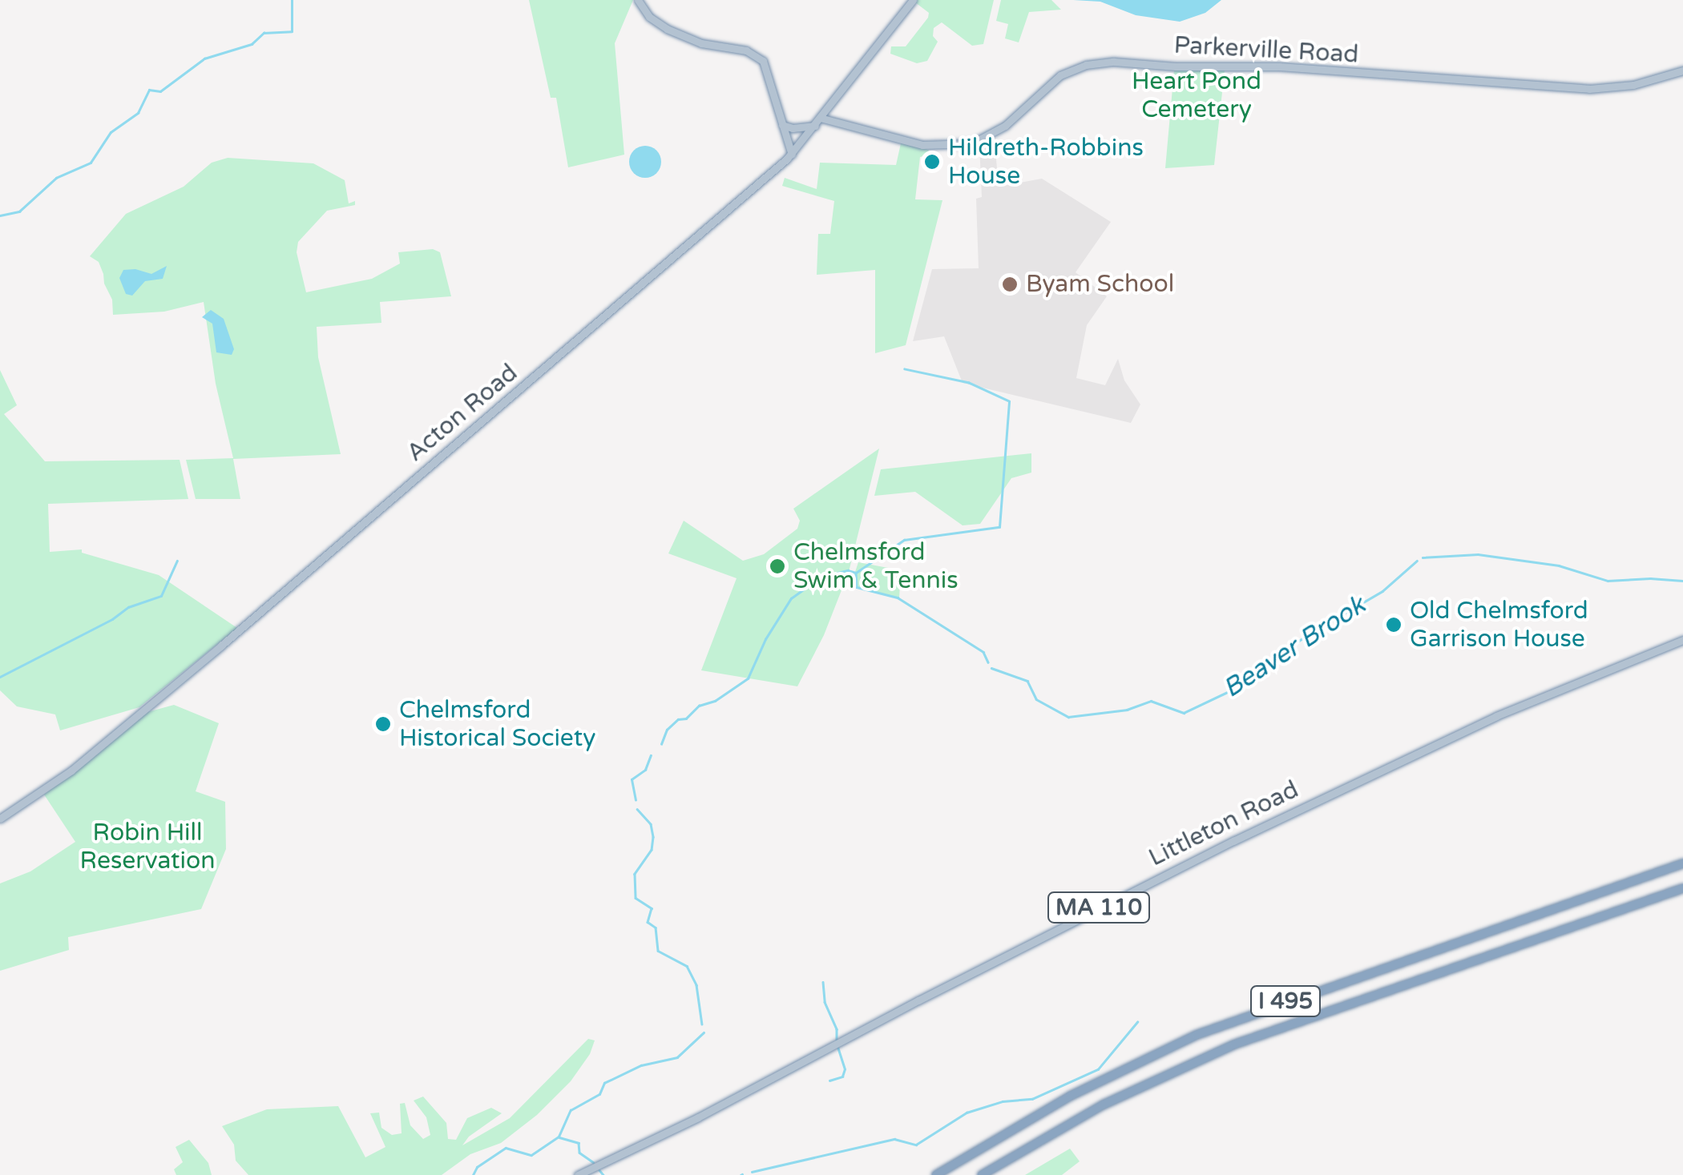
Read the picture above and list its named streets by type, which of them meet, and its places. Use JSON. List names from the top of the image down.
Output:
{
  "streets": {
    "highway": ["I 495"],
    "main road": [
      "Parkerville Road",
      "Acton Road",
      "Littleton Road",
      "MA 110"
    ]
  },
  "crossings": [
    ["Parkerville Road", "Acton Road"]
  ],
  "water": ["Beaver Brook"],
  "parks": ["Heart Pond Cemetery", "Robin Hill Reservation"],
  "places": [
    "Hildreth-Robbins House",
    "Byam School",
    "Chelmsford Swim & Tennis",
    "Old Chelmsford Garrison House",
    "Chelmsford Historical Society"
  ]
}
